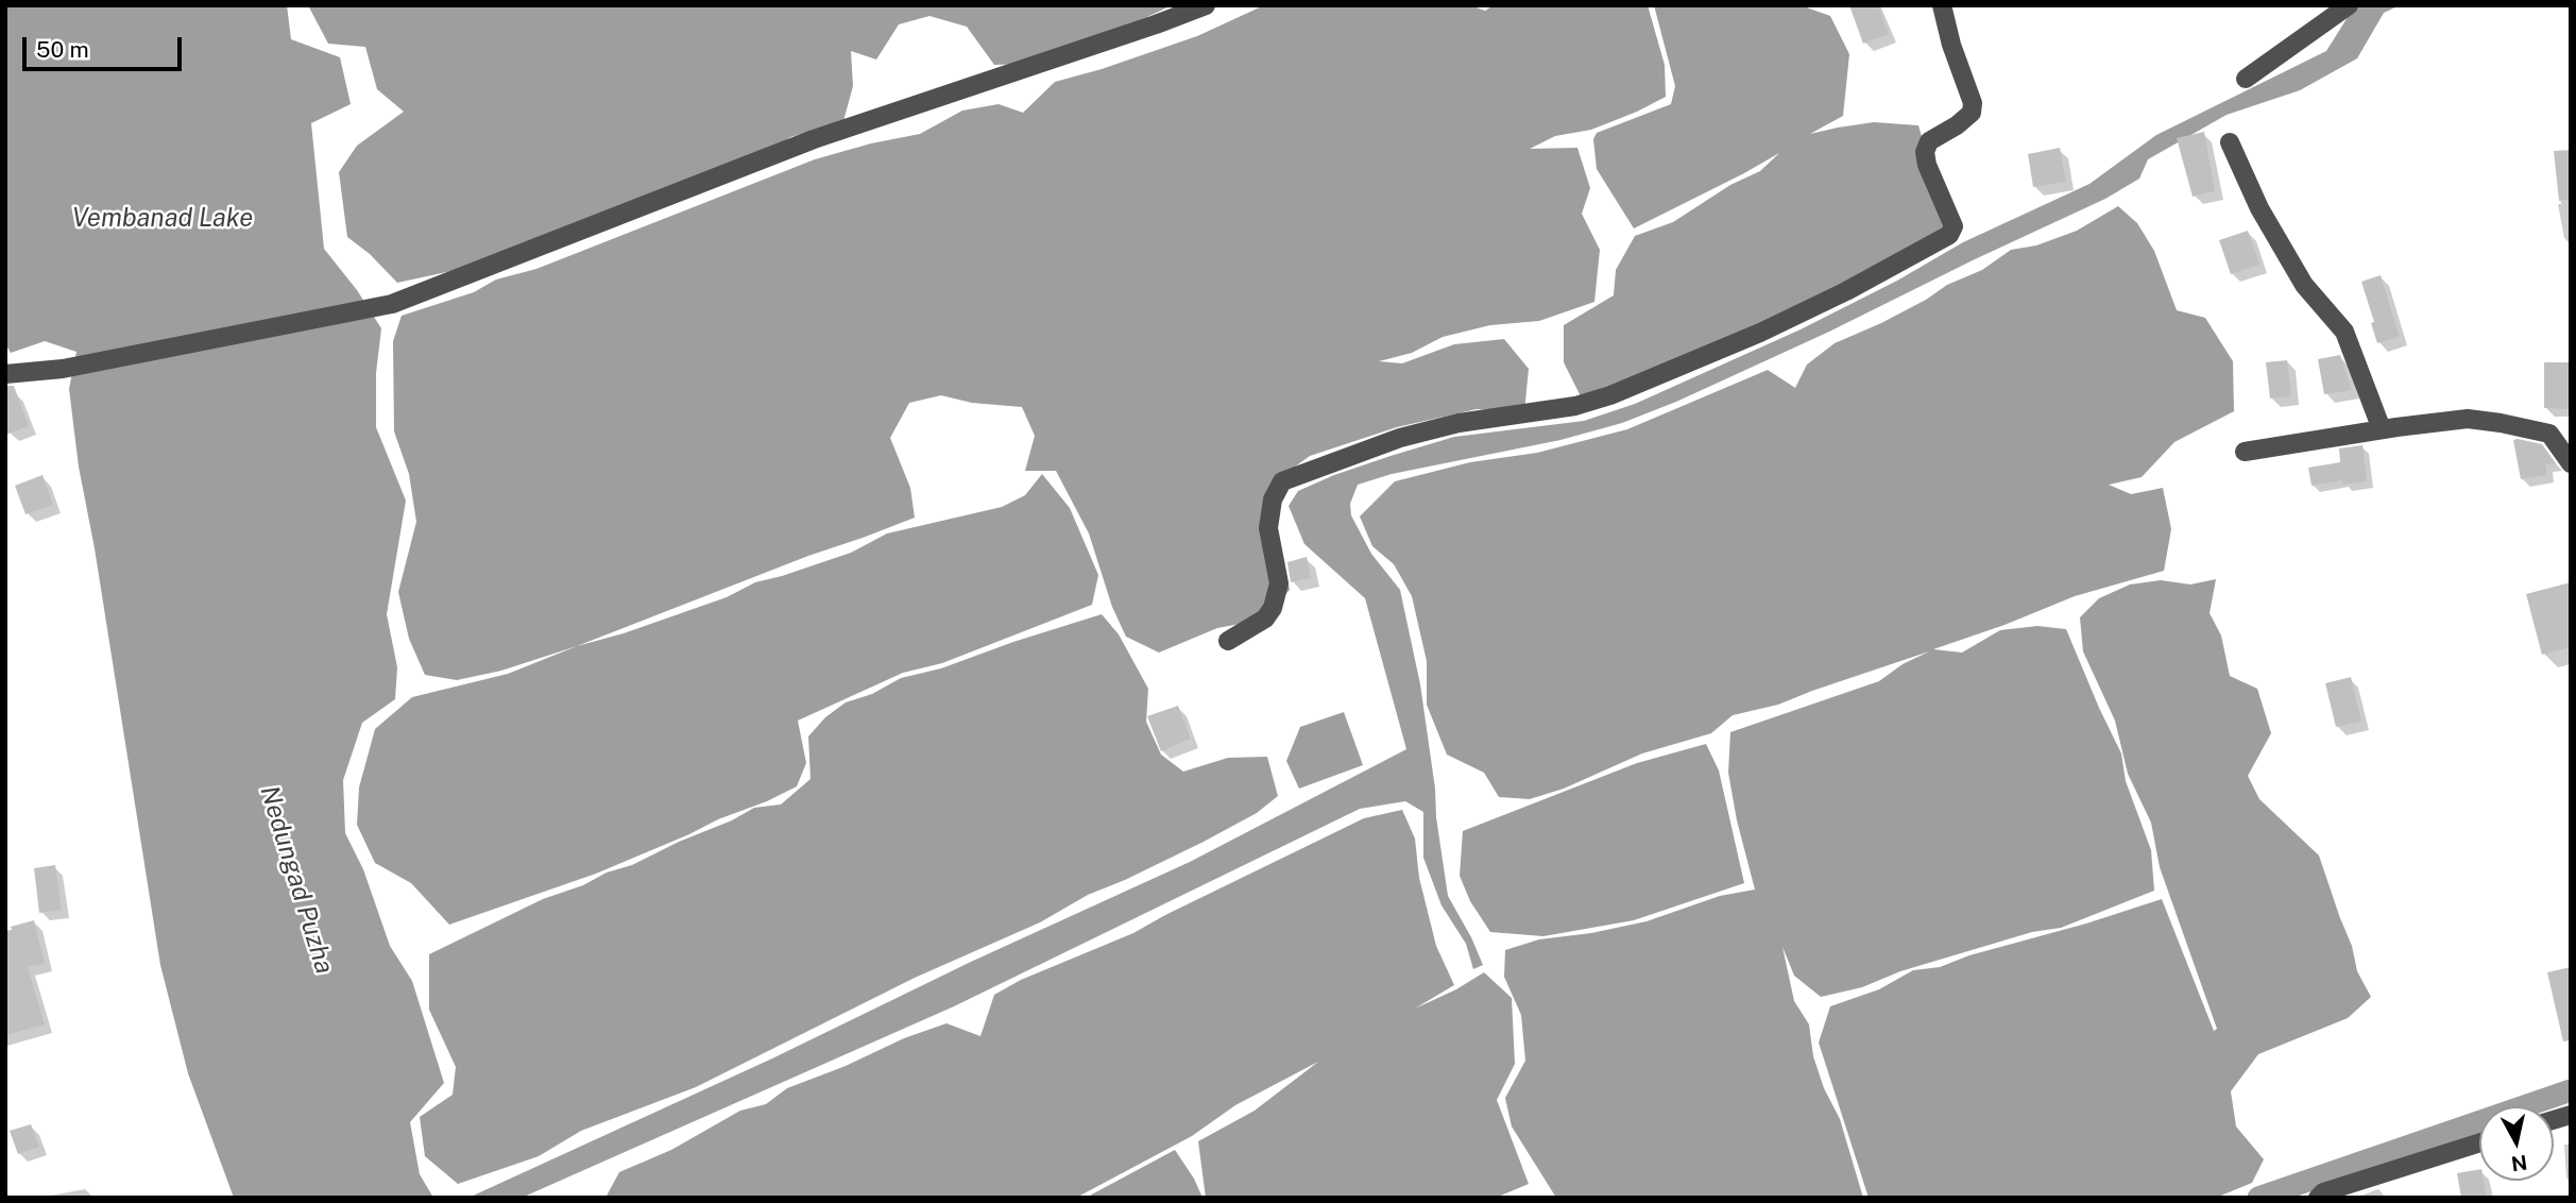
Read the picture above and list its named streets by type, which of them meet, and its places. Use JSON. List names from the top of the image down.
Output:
{
  "water": ["Vembanad Lake", "Nedungad Puzha"],
  "scale_bar": "50 m",
  "north": "bottom"
}
